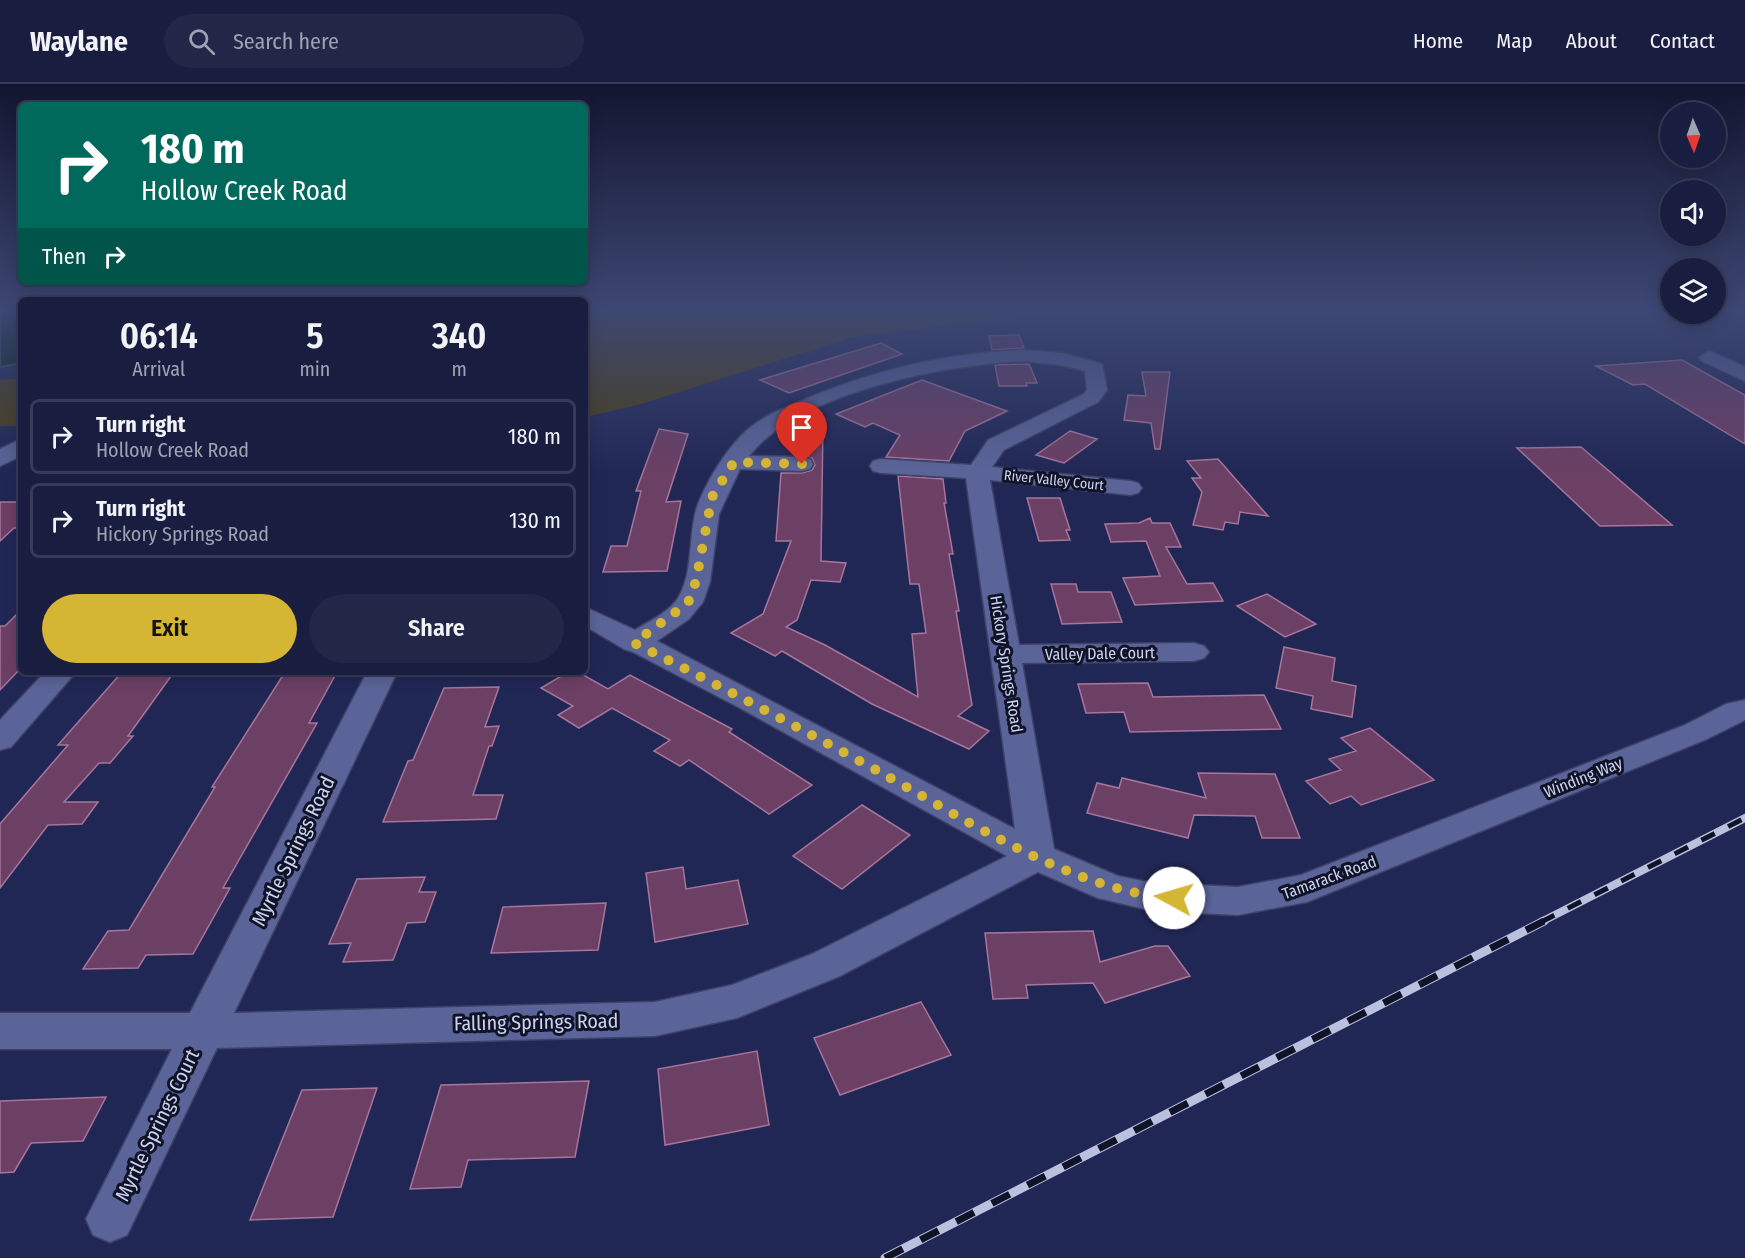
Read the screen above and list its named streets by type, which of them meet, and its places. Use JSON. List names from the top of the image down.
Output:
{
  "streets": {
    "street": [
      "River Valley Court",
      "Valley Dale Court",
      "Hickory Springs Road",
      "Winding Way",
      "Myrtle Springs Road",
      "Tamarack Road",
      "Falling Springs Road",
      "Myrtle Springs Court"
    ]
  },
  "crossings": [
    ["River Valley Court", "Hickory Springs Road"],
    ["Valley Dale Court", "Hickory Springs Road"],
    ["Hickory Springs Road", "Tamarack Road"],
    ["Hickory Springs Road", "Falling Springs Road"],
    ["Winding Way", "Tamarack Road"],
    ["Myrtle Springs Road", "Falling Springs Road"],
    ["Myrtle Springs Road", "Myrtle Springs Court"],
    ["Tamarack Road", "Falling Springs Road"],
    ["Falling Springs Road", "Myrtle Springs Court"]
  ],
  "north": "bottom",
  "page": {
    "header": "Waylane",
    "search": "Search here",
    "nav": [
      "Home",
      "Map",
      "About",
      "Contact"
    ],
    "turn": ["180 m", "Hollow Creek Road"],
    "then": "Then",
    "eta": [
      "06:14",
      "Arrival",
      "5",
      "min",
      "340",
      "m"
    ],
    "list": [
      {
        "name": "Turn right",
        "note": "Hollow Creek Road",
        "value": "180 m"
      },
      {
        "name": "Turn right",
        "note": "Hickory Springs Road",
        "value": "130 m"
      }
    ],
    "buttons": ["Exit", "Share"]
  }
}
